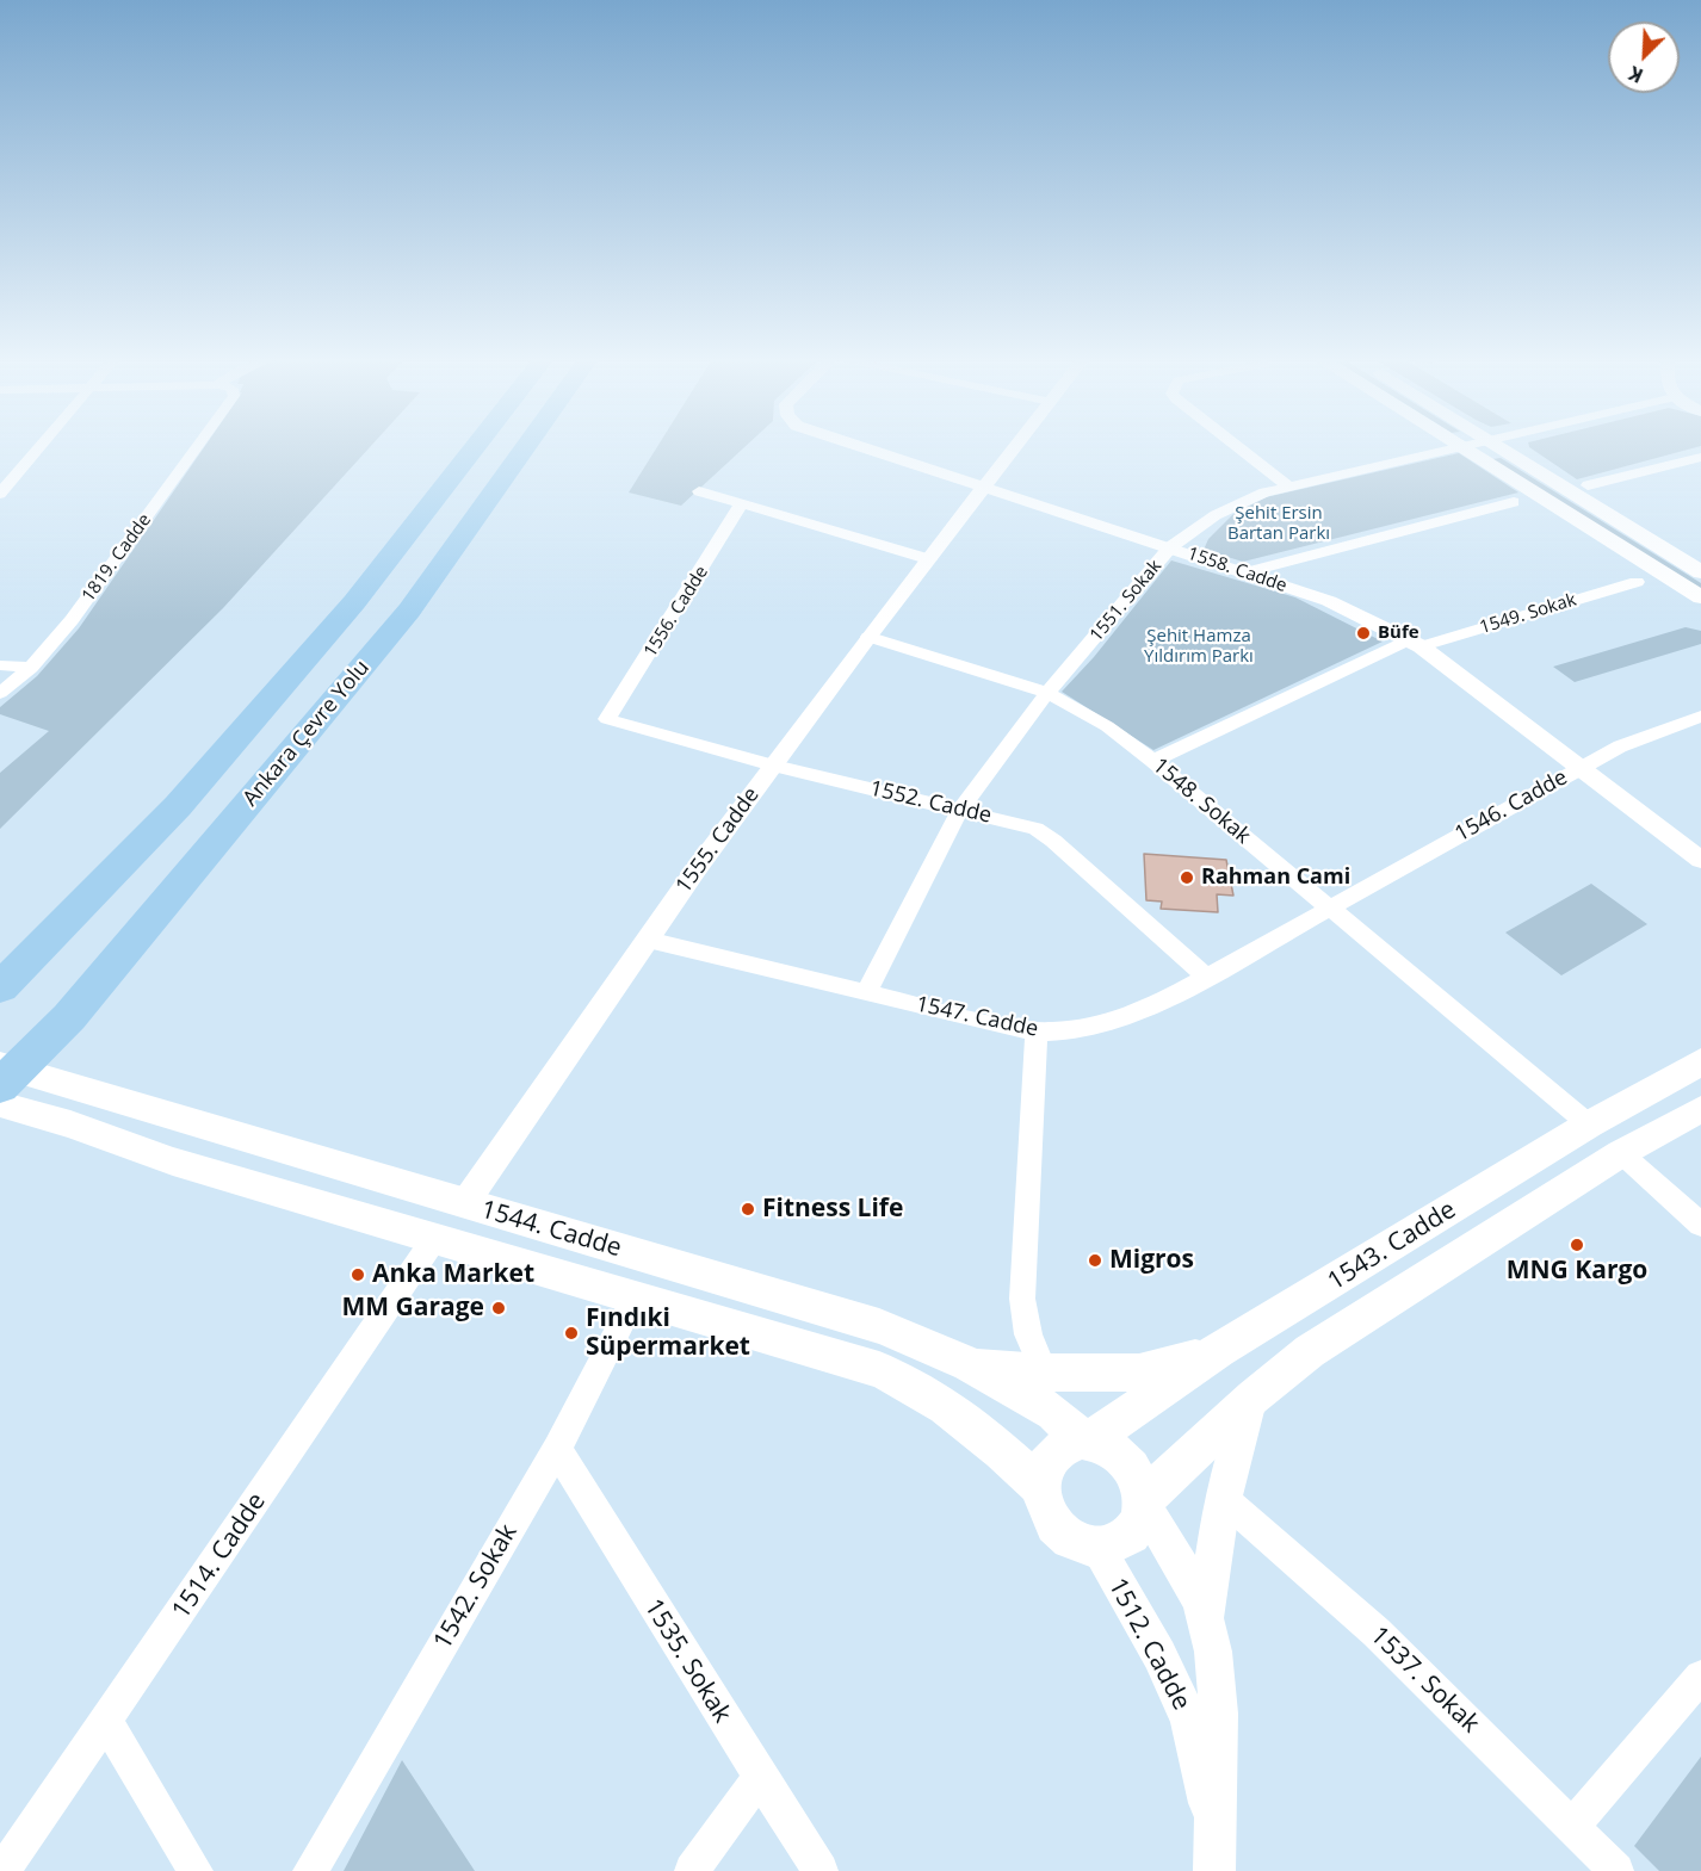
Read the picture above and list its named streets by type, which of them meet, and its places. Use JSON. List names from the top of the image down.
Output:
{
  "streets": {
    "highway": ["Ankara Çevre Yolu"],
    "main road": ["1544. Cadde", "1543. Cadde"],
    "street": [
      "1819. Cadde",
      "1558. Cadde",
      "1551. Sokak",
      "1556. Cadde",
      "1549. Sokak",
      "1548. Sokak",
      "1552. Cadde",
      "1546. Cadde",
      "1555. Cadde",
      "1547. Cadde",
      "1514. Cadde",
      "1542. Sokak",
      "1512. Cadde",
      "1535. Sokak",
      "1537. Sokak"
    ]
  },
  "crossings": [
    ["1558. Cadde", "1551. Sokak"],
    ["1558. Cadde", "1549. Sokak"],
    ["1558. Cadde", "1546. Cadde"],
    ["1558. Cadde", "1555. Cadde"],
    ["1551. Sokak", "1548. Sokak"],
    ["1551. Sokak", "1552. Cadde"],
    ["1551. Sokak", "1547. Cadde"],
    ["1556. Cadde", "1552. Cadde"],
    ["1549. Sokak", "1548. Sokak"],
    ["1548. Sokak", "1546. Cadde"],
    ["1548. Sokak", "1555. Cadde"],
    ["1548. Sokak", "1547. Cadde"],
    ["1548. Sokak", "1543. Cadde"],
    ["1552. Cadde", "1555. Cadde"],
    ["1552. Cadde", "1547. Cadde"],
    ["1546. Cadde", "1547. Cadde"],
    ["1555. Cadde", "1547. Cadde"],
    ["1555. Cadde", "1544. Cadde"],
    ["1544. Cadde", "1543. Cadde"],
    ["1544. Cadde", "1514. Cadde"],
    ["1544. Cadde", "1542. Sokak"],
    ["1544. Cadde", "1512. Cadde"],
    ["1543. Cadde", "1512. Cadde"],
    ["1542. Sokak", "1535. Sokak"]
  ],
  "parks": ["Şehit Ersin Bartan Parkı", "Şehit Hamza Yıldırım Parkı"],
  "places": [
    "Büfe",
    "Rahman Cami",
    "Fitness Life",
    "MNG Kargo",
    "Migros",
    "Anka Market",
    "MM Garage",
    "Fındıki Süpermarket"
  ],
  "north": "bottom left"
}
